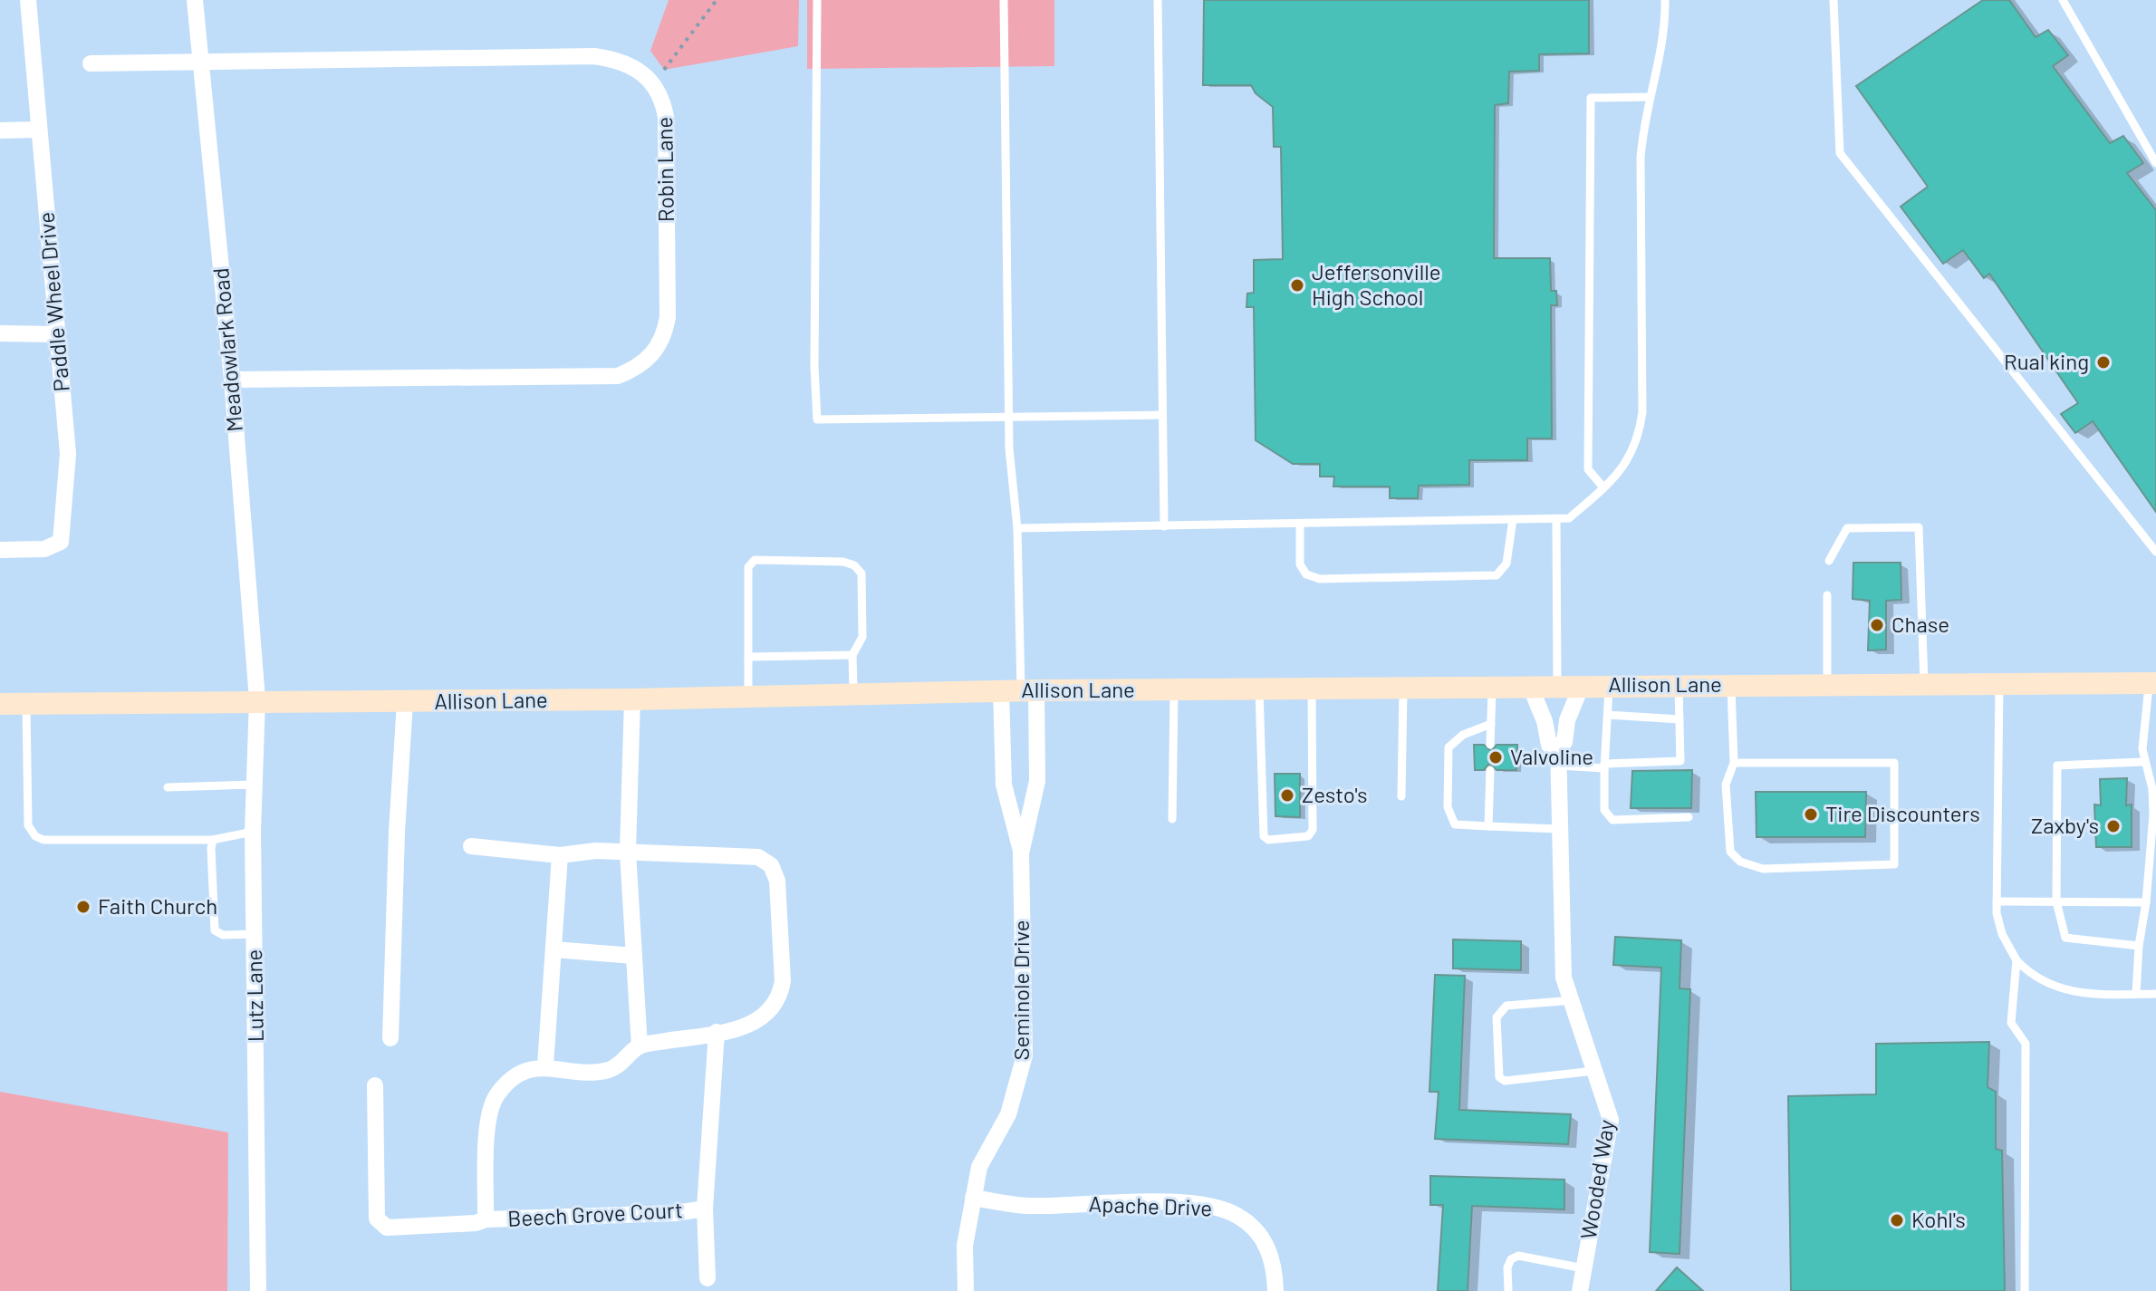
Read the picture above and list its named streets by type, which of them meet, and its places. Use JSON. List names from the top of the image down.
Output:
{
  "streets": {
    "main road": ["Allison Lane"],
    "street": [
      "Robin Lane",
      "Paddle Wheel Drive",
      "Meadowlark Road",
      "Seminole Drive",
      "Lutz Lane",
      "Wooded Way",
      "Apache Drive",
      "Beech Grove Court"
    ]
  },
  "crossings": [
    ["Robin Lane", "Meadowlark Road"],
    ["Meadowlark Road", "Allison Lane"],
    ["Meadowlark Road", "Lutz Lane"],
    ["Allison Lane", "Seminole Drive"],
    ["Allison Lane", "Lutz Lane"],
    ["Seminole Drive", "Apache Drive"]
  ],
  "places": [
    "Jeffersonville High School",
    "Rual king",
    "Chase",
    "Valvoline",
    "Zesto's",
    "Tire Discounters",
    "Zaxby's",
    "Faith Church",
    "Kohl's"
  ]
}
